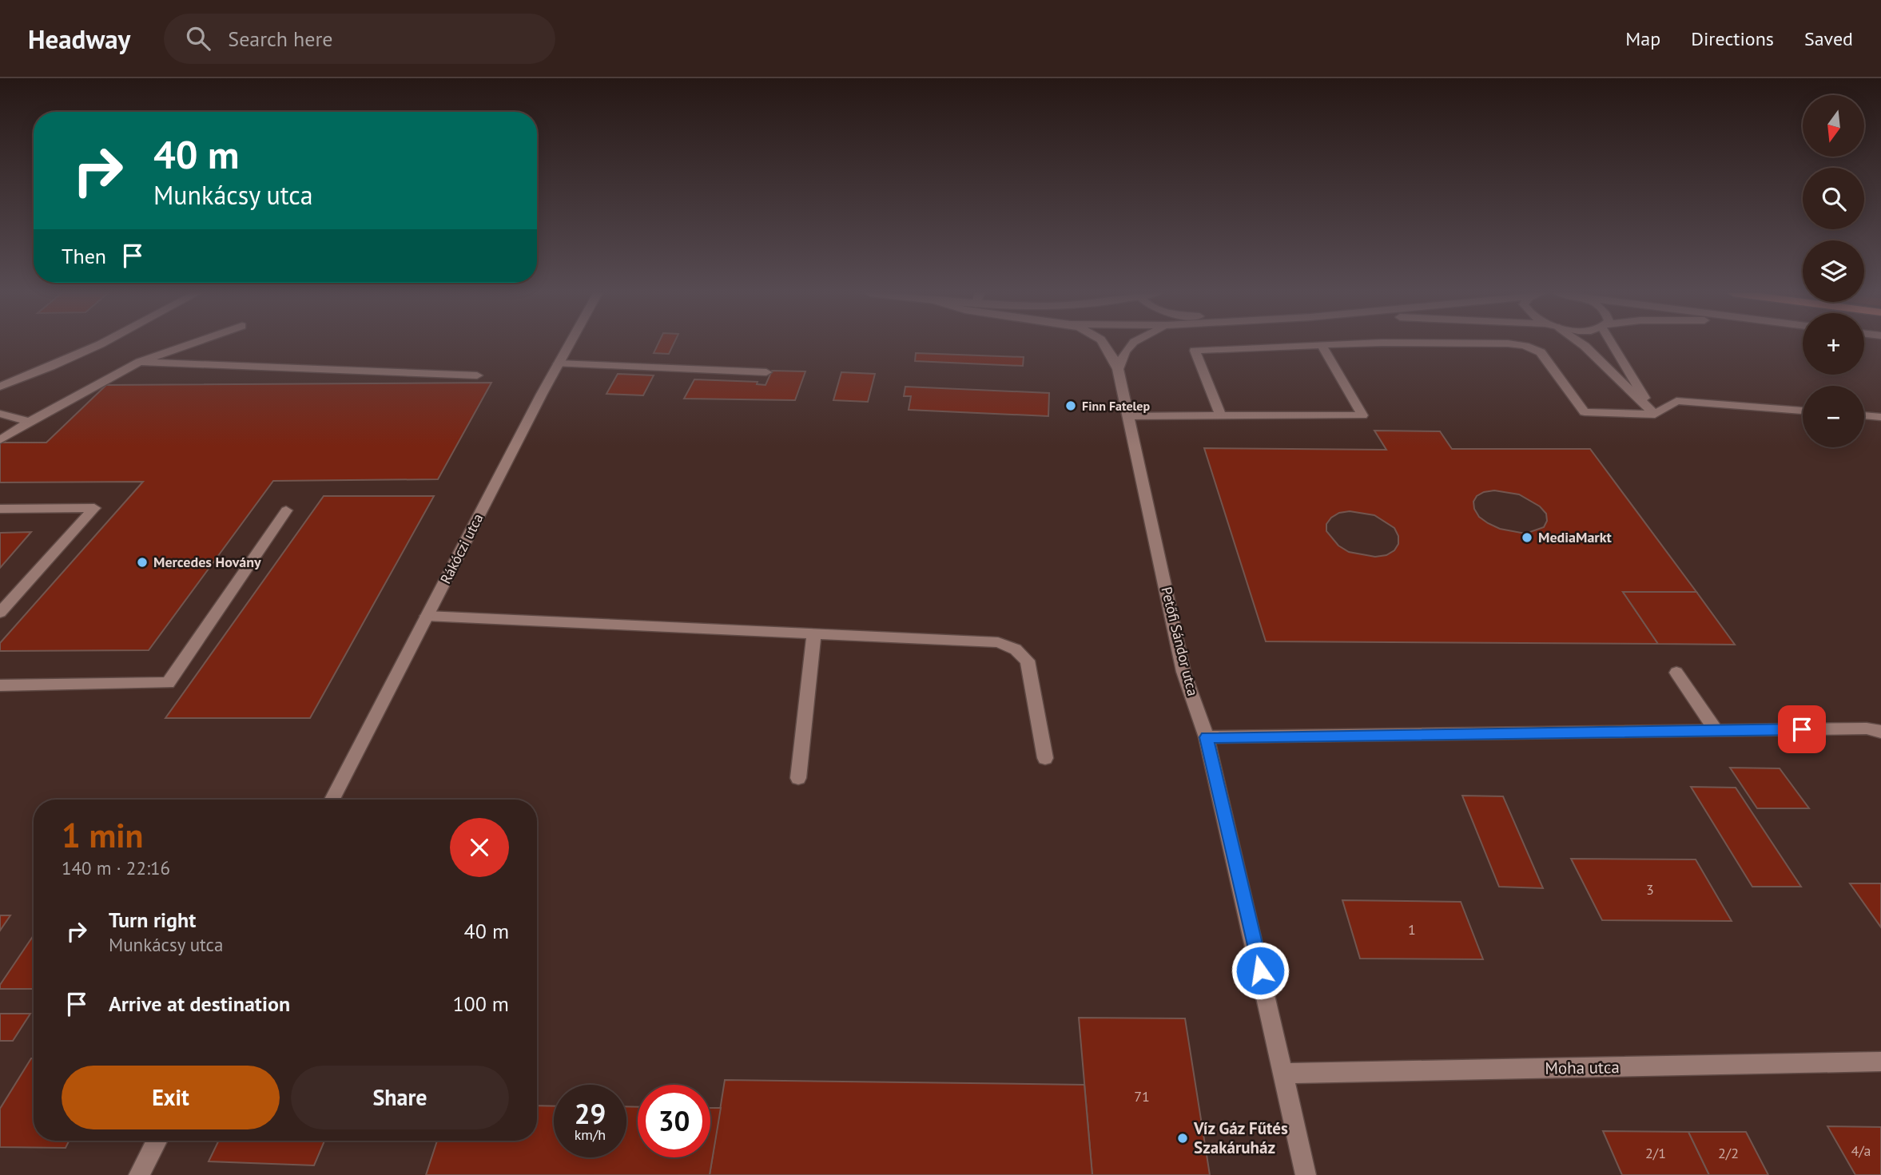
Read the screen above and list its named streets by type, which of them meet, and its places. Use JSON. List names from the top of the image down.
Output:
{
  "streets": {
    "street": ["Rákóczi utca", "Petőfi Sándor utca", "Moha utca"]
  },
  "crossings": [
    ["Petőfi Sándor utca", "Moha utca"]
  ],
  "places": [
    "Finn Fatelep",
    "MediaMarkt",
    "Mercedes Hovány",
    "Víz Gáz Fűtés Szakáruház"
  ],
  "house_numbers": [
    "3",
    "1",
    "71",
    "4/a",
    "2/1",
    "2/2"
  ],
  "north": "bottom",
  "page": {
    "header": "Headway",
    "search": "Search here",
    "nav": ["Map", "Directions", "Saved"],
    "map_buttons": ["+", "−"],
    "turn": ["40 m", "Munkácsy utca"],
    "then": "Then",
    "heading": ["1 min", "140 m · 22:16"],
    "list": [
      {
        "name": "Turn right",
        "note": "Munkácsy utca",
        "value": "40 m"
      },
      {
        "name": "Arrive at destination",
        "value": "100 m"
      }
    ],
    "buttons": ["Exit", "Share"],
    "speed": "29 km/h",
    "limit": "30"
  }
}
